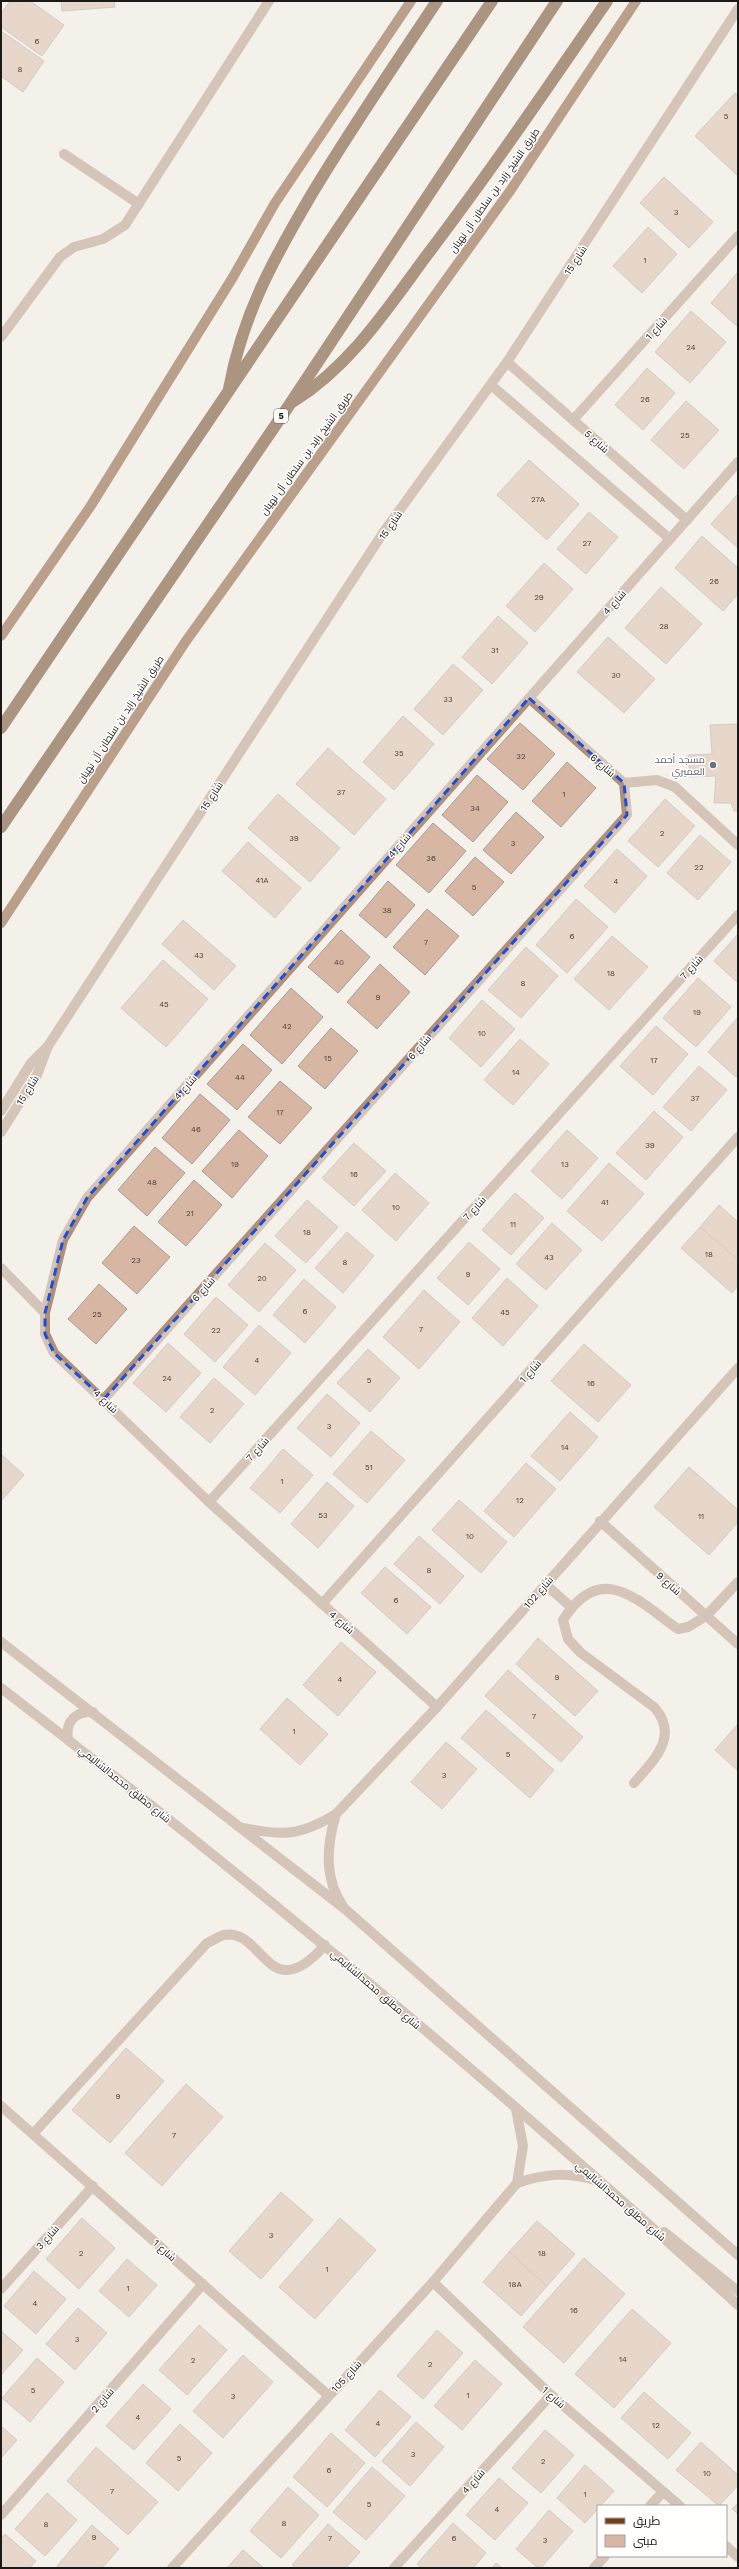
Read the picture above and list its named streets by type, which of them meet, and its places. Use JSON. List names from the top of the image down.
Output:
{
  "streets": {
    "highway": ["5"],
    "main road": ["طريق الشيخ زايد بن سلطان آل نهيان"],
    "street": [
      "شارع 15",
      "شارع 1",
      "شارع 5",
      "شارع 4",
      "شارع 6",
      "شارع 7",
      "شارع 9",
      "شارع 102",
      "شارع مطلق محمدالشاليمي",
      "شارع 3",
      "شارع 105",
      "شارع 2"
    ]
  },
  "crossings": [
    ["شارع 15", "شارع 5"],
    ["شارع 1", "شارع 5"],
    ["شارع 1", "شارع 4"],
    ["شارع 1", "شارع 3"],
    ["شارع 1", "شارع 105"],
    ["شارع 1", "شارع 2"],
    ["شارع 5", "شارع 4"],
    ["شارع 4", "شارع 6"],
    ["شارع 4", "شارع 7"],
    ["شارع 4", "شارع 102"],
    ["شارع 9", "شارع 102"]
  ],
  "places": ["مسجد أحمد العميري"],
  "house_numbers": [
    "6",
    "8",
    "5",
    "3",
    "1",
    "24",
    "26",
    "25",
    "27A",
    "27",
    "26",
    "29",
    "28",
    "31",
    "30",
    "33",
    "35",
    "32",
    "37",
    "1",
    "34",
    "2",
    "39",
    "3",
    "36",
    "22",
    "41A",
    "4",
    "5",
    "38",
    "6",
    "7",
    "43",
    "40",
    "18",
    "8",
    "9",
    "45",
    "19",
    "42",
    "10",
    "15",
    "17",
    "14",
    "44",
    "37",
    "17",
    "46",
    "39",
    "19",
    "13",
    "16",
    "48",
    "41",
    "10",
    "21",
    "11",
    "18",
    "18",
    "43",
    "23",
    "8",
    "9",
    "20",
    "6",
    "45",
    "25",
    "7",
    "22",
    "4",
    "24",
    "5",
    "16",
    "2",
    "3",
    "14",
    "51",
    "1",
    "12",
    "53",
    "11",
    "10",
    "8",
    "6",
    "9",
    "4",
    "7",
    "1",
    "5",
    "3",
    "9",
    "7",
    "3",
    "2",
    "18",
    "1",
    "18A",
    "1",
    "4",
    "16",
    "3",
    "14",
    "2",
    "2",
    "5",
    "1",
    "3",
    "4",
    "4",
    "12",
    "3",
    "5",
    "2",
    "6",
    "10",
    "7",
    "1",
    "5",
    "4",
    "8",
    "8",
    "9",
    "7",
    "6",
    "3"
  ],
  "legend": ["طريق", "مبنى"]
}
